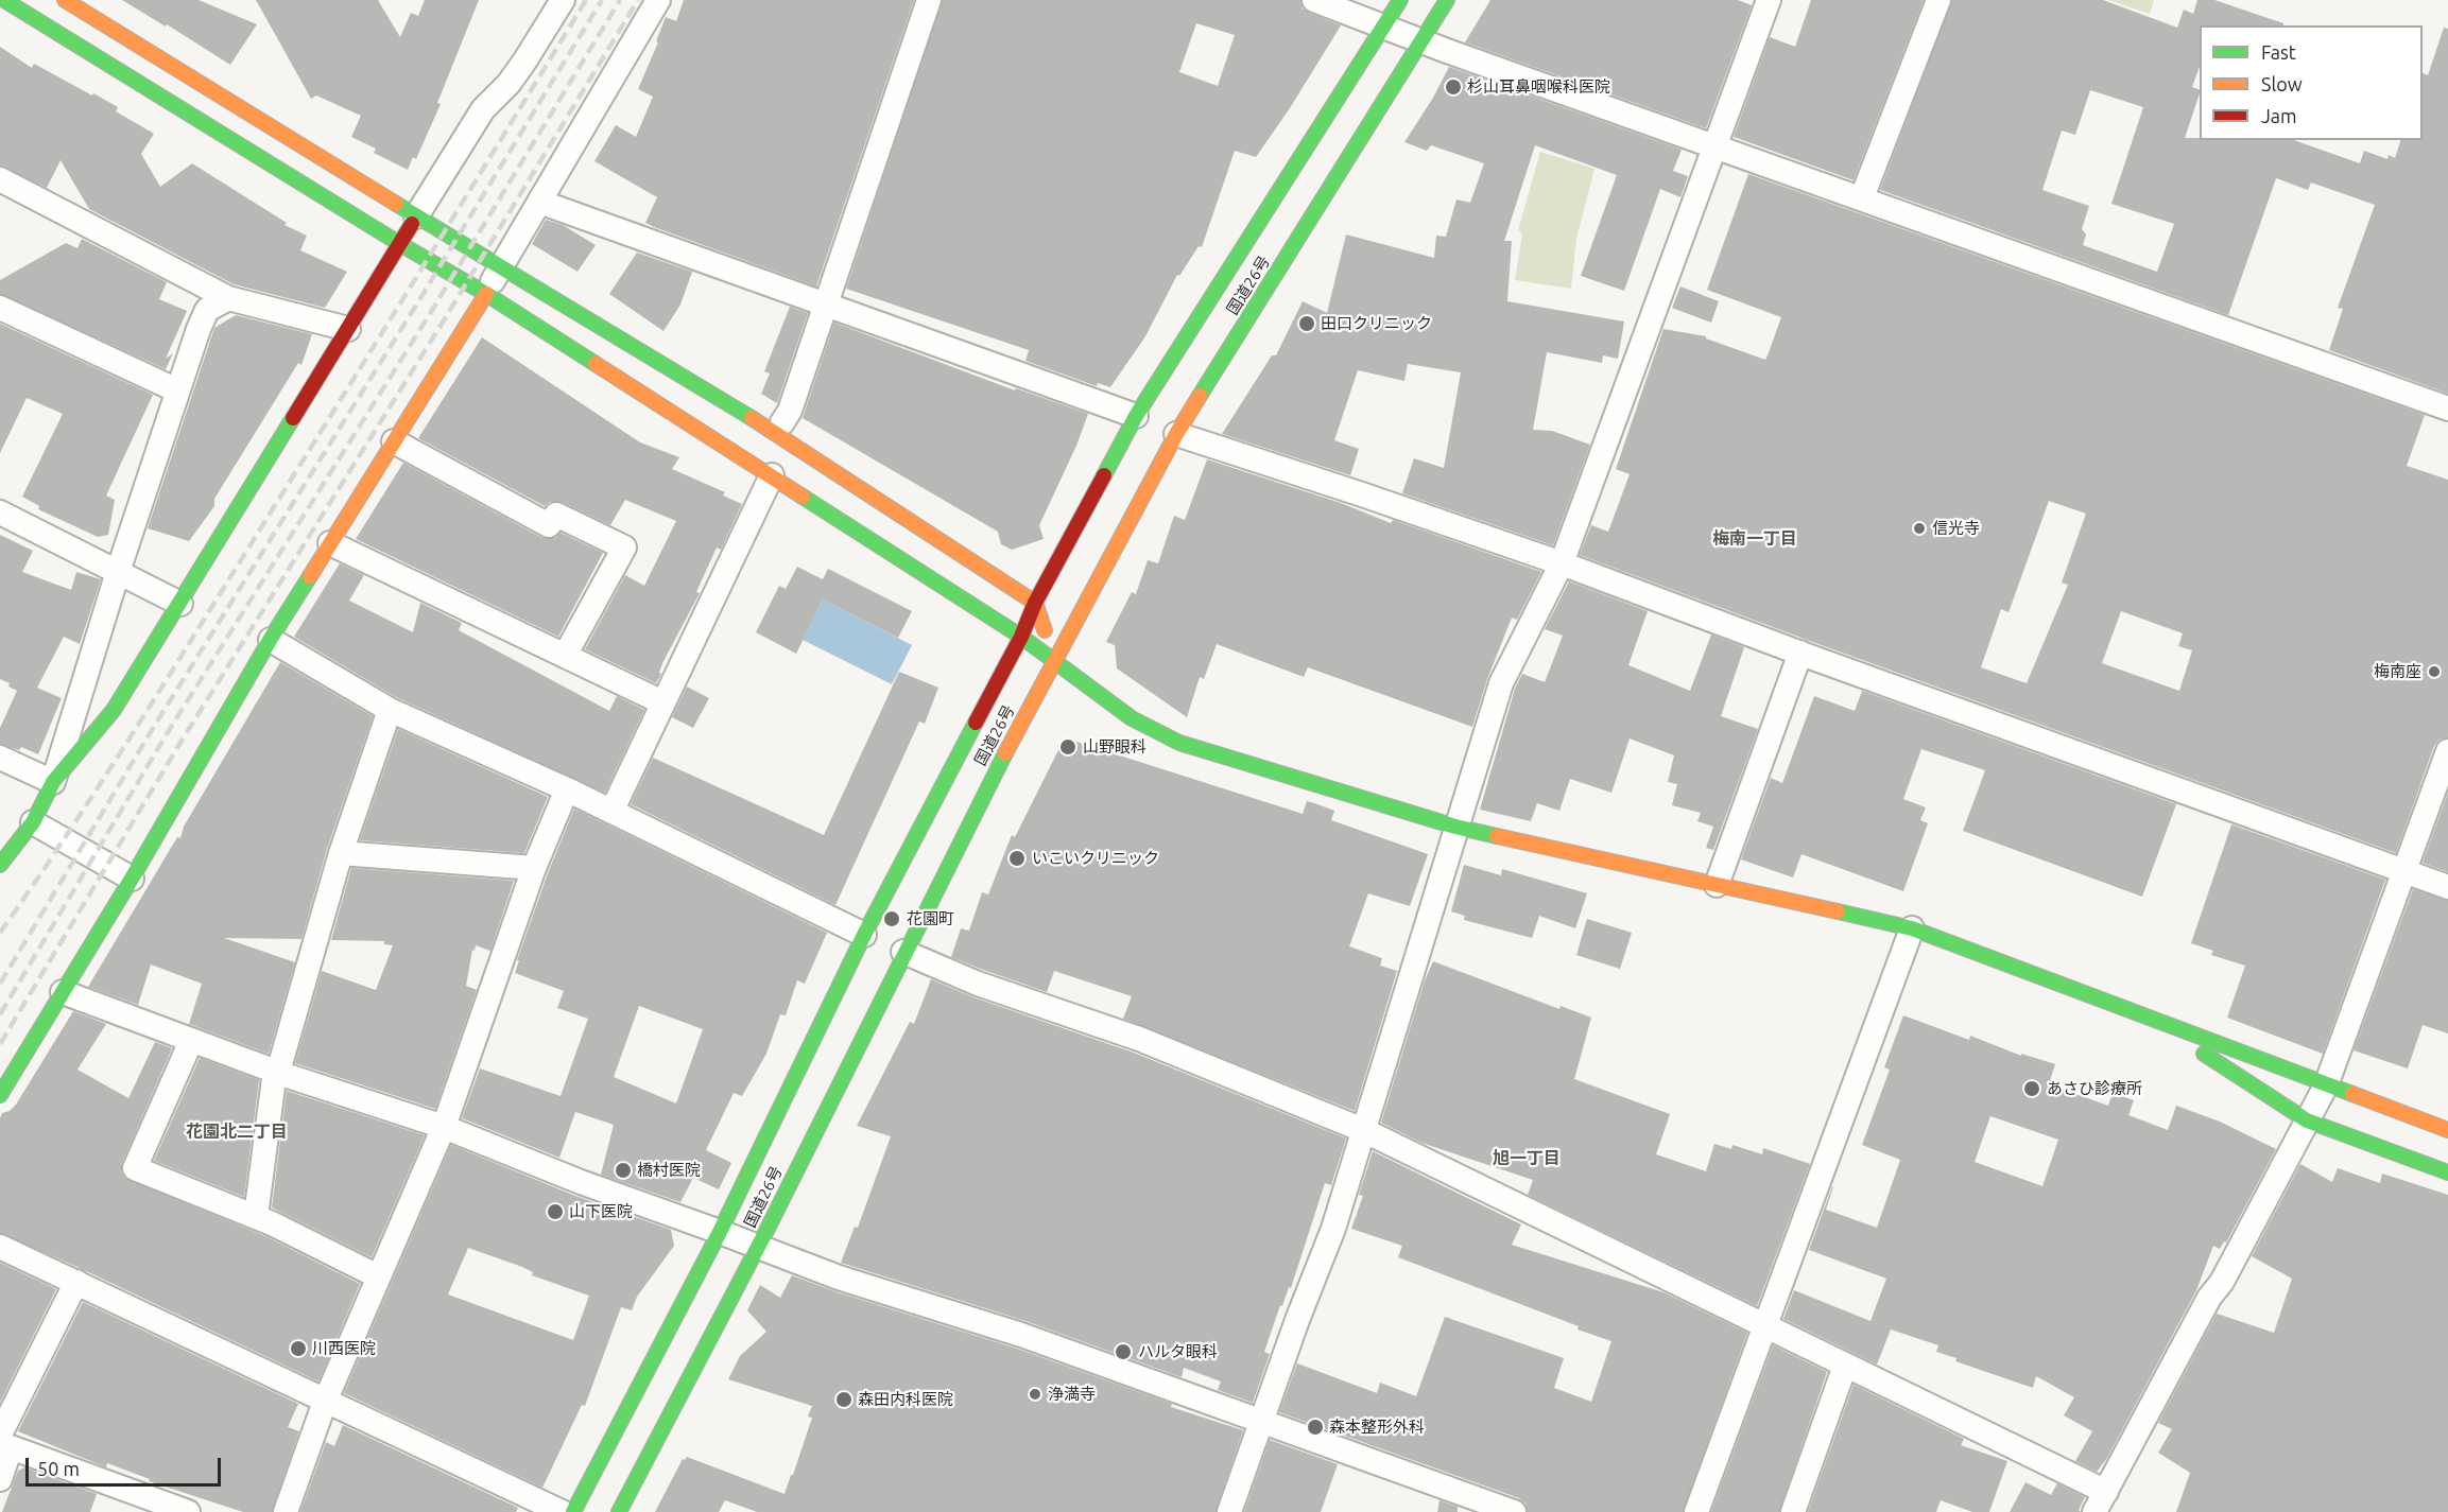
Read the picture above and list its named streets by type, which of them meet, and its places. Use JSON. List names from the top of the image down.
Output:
{
  "streets": {
    "main road": ["国道26号"]
  },
  "districts": ["梅南一丁目", "花園北二丁目", "旭一丁目"],
  "places": [
    "杉山耳鼻咽喉科医院",
    "田口クリニック",
    "信光寺",
    "梅南座",
    "山野眼科",
    "いこいクリニック",
    "花園町",
    "あさひ診療所",
    "橋村医院",
    "山下医院",
    "川西医院",
    "ハルタ眼科",
    "浄満寺",
    "森田内科医院",
    "森本整形外科"
  ],
  "legend": ["Fast", "Slow", "Jam"],
  "scale_bar": "50 m"
}
